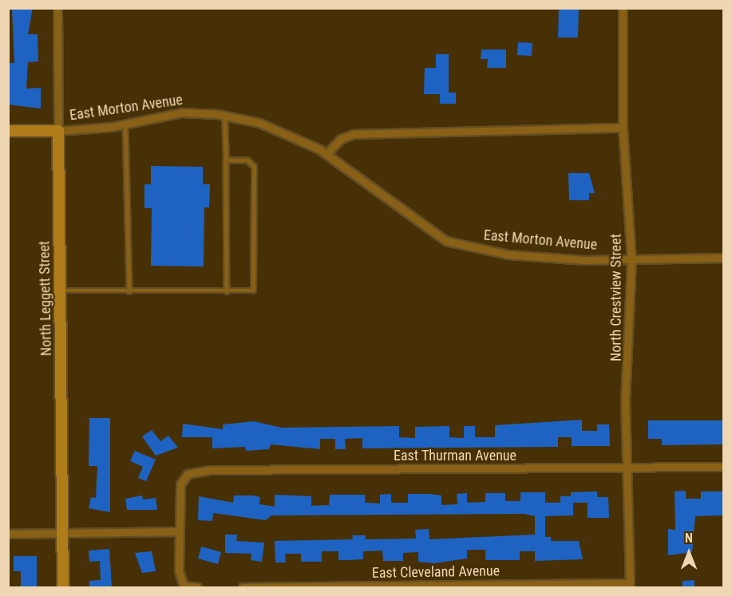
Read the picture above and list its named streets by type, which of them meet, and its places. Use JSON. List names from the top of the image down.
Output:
{
  "streets": {
    "street": [
      "East Morton Avenue",
      "North Crestview Street",
      "North Leggett Street",
      "East Thurman Avenue",
      "East Cleveland Avenue"
    ]
  },
  "crossings": [
    ["East Morton Avenue", "North Crestview Street"],
    ["East Morton Avenue", "North Leggett Street"],
    ["North Crestview Street", "East Thurman Avenue"],
    ["North Crestview Street", "East Cleveland Avenue"]
  ],
  "north": "top"
}
